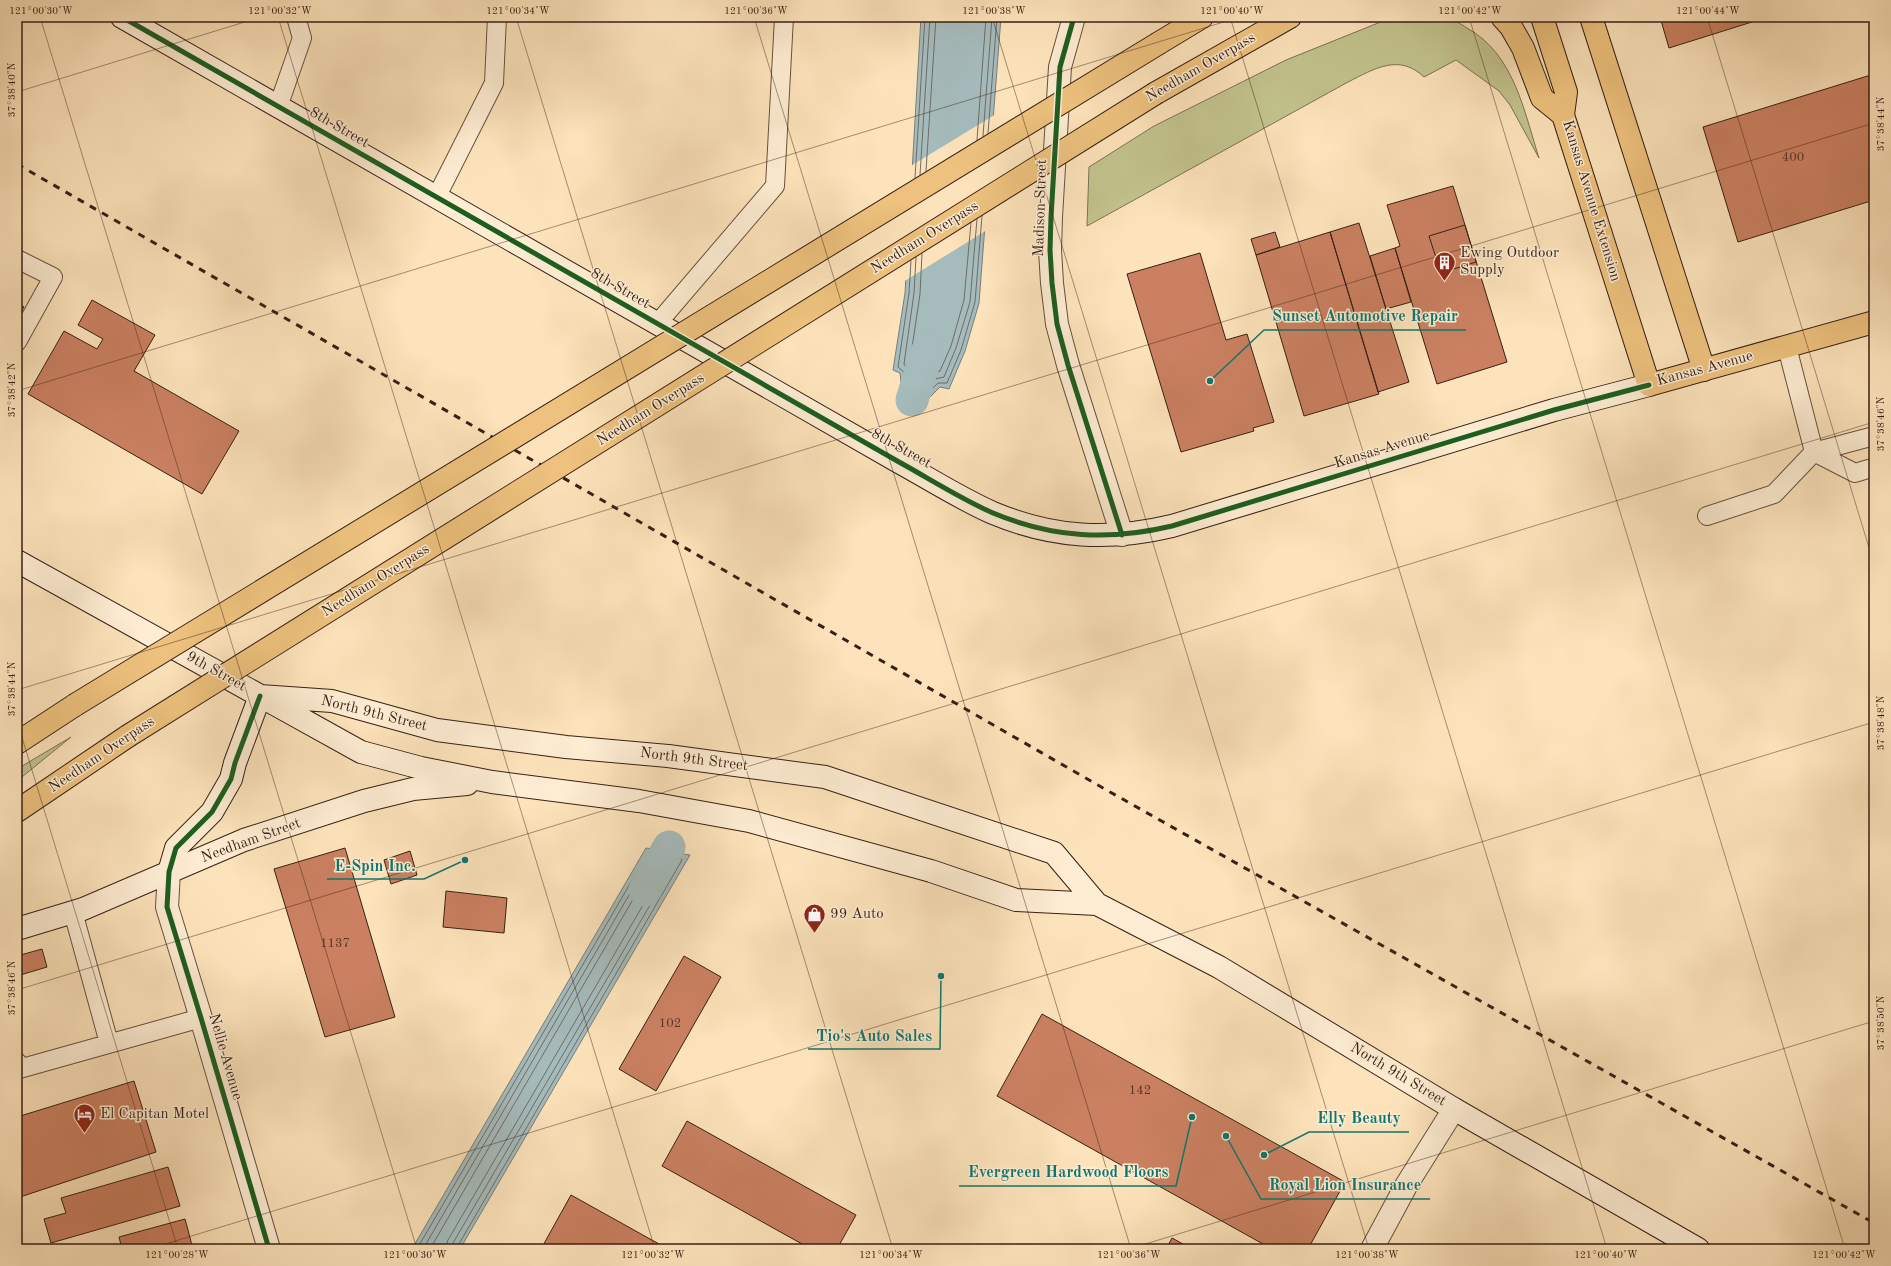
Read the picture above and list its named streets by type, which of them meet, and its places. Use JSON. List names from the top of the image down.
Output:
{
  "streets": {
    "main road": ["Needham Overpass", "Kansas Avenue Extension", "Kansas Avenue"],
    "street": [
      "8th Street",
      "Madison Street",
      "9th Street",
      "North 9th Street",
      "Needham Street",
      "Nellie Avenue"
    ]
  },
  "crossings": [
    ["8th Street", "Madison Street"],
    ["8th Street", "Kansas Avenue"],
    ["Kansas Avenue Extension", "Kansas Avenue"],
    ["Madison Street", "Kansas Avenue"],
    ["9th Street", "North 9th Street"],
    ["9th Street", "Needham Street"],
    ["9th Street", "Nellie Avenue"],
    ["North 9th Street", "Needham Street"],
    ["North 9th Street", "Nellie Avenue"],
    ["Needham Street", "Nellie Avenue"]
  ],
  "places": {
    "building": ["Ewing Outdoor Supply"],
    "other": [
      "Sunset Automotive Repair",
      "E-Spin Inc.",
      "Tio's Auto Sales",
      "Evergreen Hardwood Floors",
      "Royal Lion Insurance",
      "Elly Beauty"
    ],
    "shop": ["99 Auto"],
    "hotel": ["El Capitan Motel"]
  },
  "house_numbers": [
    "400",
    "1137",
    "102",
    "142"
  ],
  "coordinates": [
    "121°00'30\"W",
    "121°00'32\"W",
    "121°00'34\"W",
    "121°00'36\"W",
    "121°00'38\"W",
    "121°00'40\"W",
    "121°00'42\"W",
    "121°00'44\"W",
    "37°38'40\"N",
    "37°38'44\"N",
    "37°38'42\"N",
    "37°38'46\"N",
    "37°38'48\"N",
    "37°38'50\"N",
    "121°00'28\"W"
  ]
}
